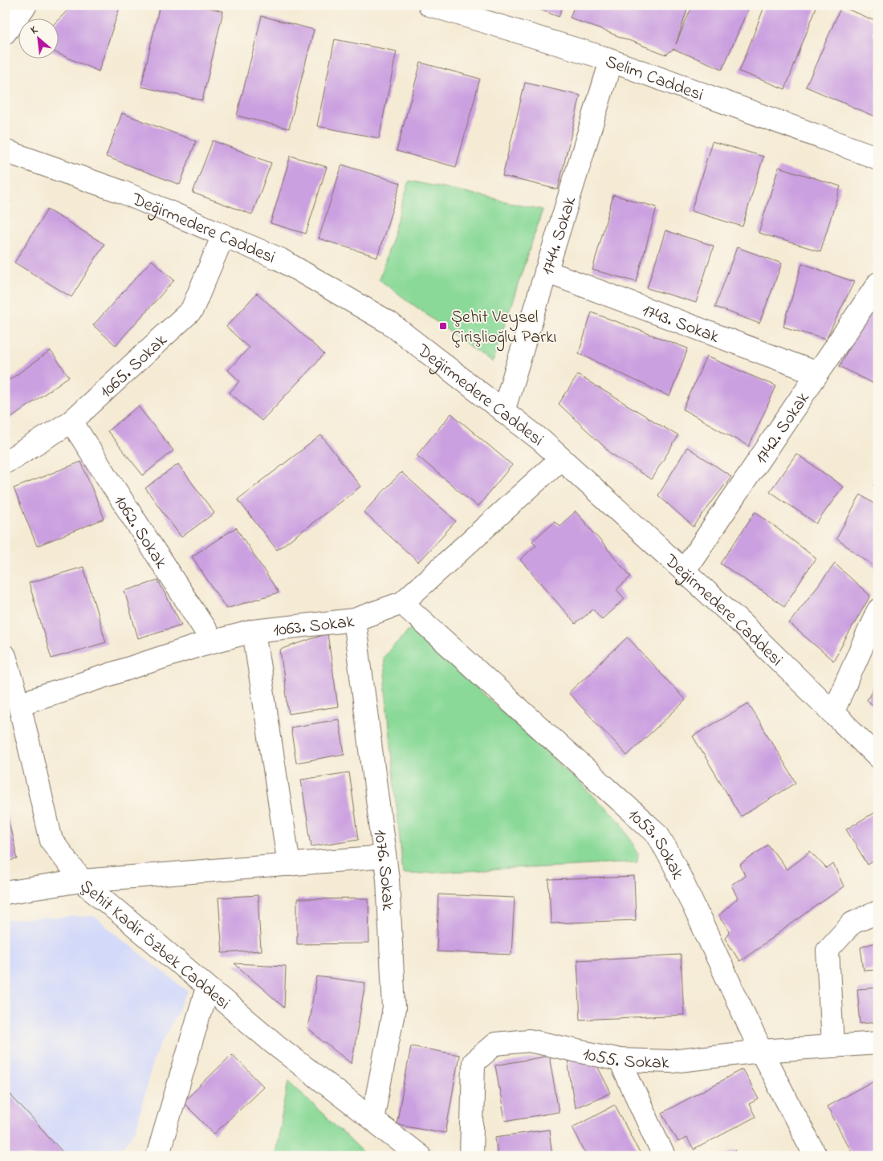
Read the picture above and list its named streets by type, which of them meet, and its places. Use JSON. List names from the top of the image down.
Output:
{
  "streets": {
    "street": [
      "Selim Caddesi",
      "Değirmedere Caddesi",
      "1744. Sokak",
      "1743. Sokak",
      "1065. Sokak",
      "1742. Sokak",
      "1062. Sokak",
      "1063. Sokak",
      "1053. Sokak",
      "1076. Sokak",
      "Şehit Kadir Özbek Caddesi",
      "1055. Sokak"
    ]
  },
  "crossings": [
    ["Selim Caddesi", "1744. Sokak"],
    ["Değirmedere Caddesi", "1744. Sokak"],
    ["Değirmedere Caddesi", "1065. Sokak"],
    ["Değirmedere Caddesi", "1742. Sokak"],
    ["Değirmedere Caddesi", "1063. Sokak"],
    ["1744. Sokak", "1743. Sokak"],
    ["1743. Sokak", "1742. Sokak"],
    ["1065. Sokak", "1062. Sokak"],
    ["1062. Sokak", "1063. Sokak"],
    ["1063. Sokak", "1053. Sokak"],
    ["1063. Sokak", "1076. Sokak"],
    ["1063. Sokak", "Şehit Kadir Özbek Caddesi"],
    ["1053. Sokak", "1055. Sokak"],
    ["1076. Sokak", "Şehit Kadir Özbek Caddesi"]
  ],
  "places": {
    "transit": ["Şehit Veysel Çirişlioğlu Parkı"]
  },
  "north": "top left"
}
